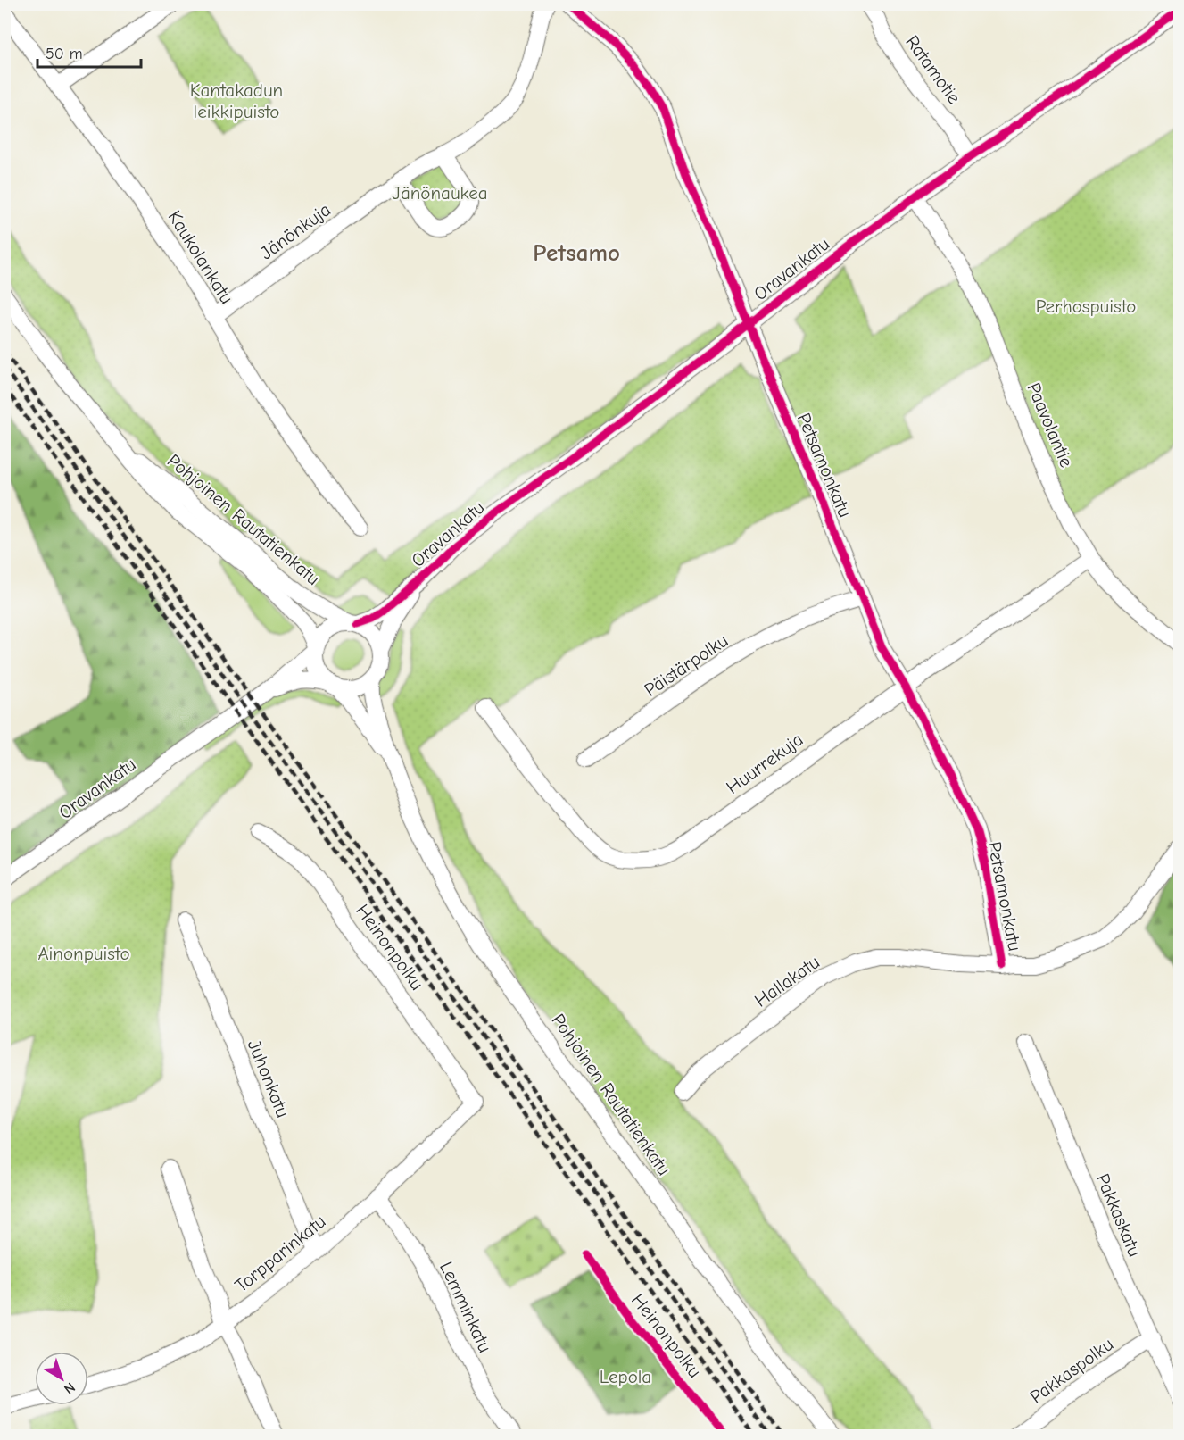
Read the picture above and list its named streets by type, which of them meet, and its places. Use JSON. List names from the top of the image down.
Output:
{
  "streets": {
    "street": [
      "Ratamotie",
      "Jänönkuja",
      "Kaukolankatu",
      "Oravankatu",
      "Paavolantie",
      "Petsamonkatu",
      "Pohjoinen Rautatienkatu",
      "Päistärpolku",
      "Huurrekuja",
      "Heinonpolku",
      "Hallakatu",
      "Juhonkatu",
      "Pakkaskatu",
      "Torpparinkatu",
      "Lemminkatu",
      "Pakkaspolku"
    ]
  },
  "crossings": [
    ["Ratamotie", "Oravankatu"],
    ["Jänönkuja", "Kaukolankatu"],
    ["Oravankatu", "Paavolantie"],
    ["Oravankatu", "Petsamonkatu"],
    ["Oravankatu", "Pohjoinen Rautatienkatu"],
    ["Paavolantie", "Huurrekuja"],
    ["Petsamonkatu", "Päistärpolku"],
    ["Petsamonkatu", "Huurrekuja"],
    ["Petsamonkatu", "Hallakatu"],
    ["Heinonpolku", "Torpparinkatu"],
    ["Juhonkatu", "Torpparinkatu"],
    ["Pakkaskatu", "Pakkaspolku"],
    ["Torpparinkatu", "Lemminkatu"]
  ],
  "districts": ["Petsamo"],
  "parks": [
    "Kantakadun leikkipuisto",
    "Jänönaukea",
    "Perhospuisto",
    "Ainonpuisto",
    "Lepola"
  ],
  "scale_bar": "50 m",
  "north": "bottom right"
}
